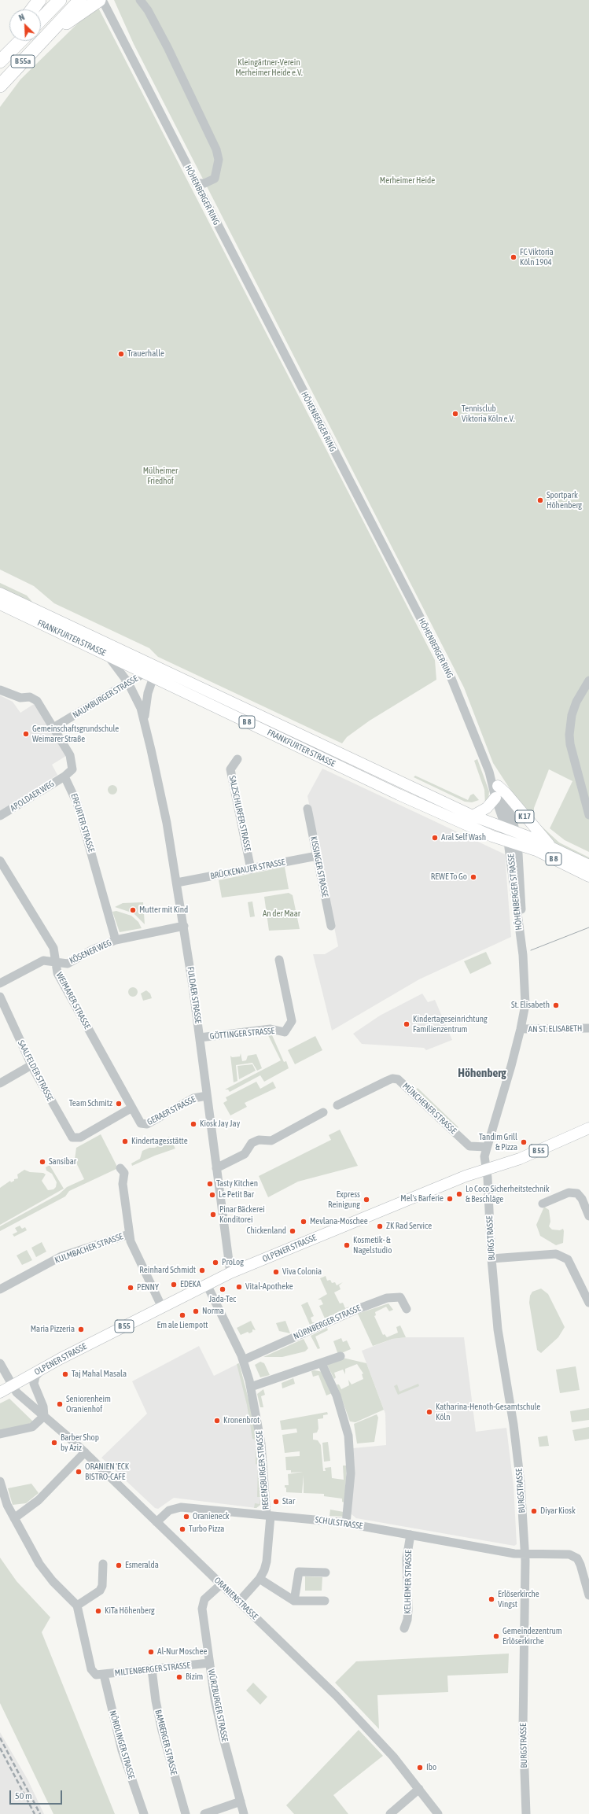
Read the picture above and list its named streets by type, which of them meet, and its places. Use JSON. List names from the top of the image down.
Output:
{
  "streets": {
    "highway": ["B 55a"],
    "main road": [
      "FRANKFURTER STRASSE",
      "B 8",
      "K 17",
      "B 55",
      "OLPENER STRASSE"
    ],
    "street": [
      "HÖHENBERGER RING",
      "NAUMBURGER STRASSE",
      "APOLDAER WEG",
      "SALZSCHLIRFER STRASSE",
      "ERFURTER STRASSE",
      "KISSINGER STRASSE",
      "BRÜCKENAUER STRASSE",
      "HÖHENBERGER STRASSE",
      "KÖSENER WEG",
      "FULDAER STRASSE",
      "WEIMARER STRASSE",
      "AN ST. ELISABETH",
      "GÖTTINGER STRASSE",
      "SAALFELDER STRASSE",
      "MÜNCHENER STRASSE",
      "GERAER STRASSE",
      "BURGSTRASSE",
      "KULMBACHER STRASSE",
      "NÜRNBERGER STRASSE",
      "REGENSBURGER STRASSE",
      "SCHULSTRASSE",
      "KELHEIMER STRASSE",
      "ORANIENSTRASSE",
      "MILTENBERGER STRASSE",
      "WÜRZBURGER STRASSE",
      "BAMBERGER STRASSE",
      "NÖRDLINGER STRASSE"
    ]
  },
  "crossings": [
    ["HÖHENBERGER RING", "FRANKFURTER STRASSE"],
    ["HÖHENBERGER RING", "K 17"],
    ["HÖHENBERGER RING", "HÖHENBERGER STRASSE"],
    ["FRANKFURTER STRASSE", "NAUMBURGER STRASSE"],
    ["FRANKFURTER STRASSE", "K 17"],
    ["FRANKFURTER STRASSE", "HÖHENBERGER STRASSE"],
    ["FRANKFURTER STRASSE", "FULDAER STRASSE"],
    ["NAUMBURGER STRASSE", "FULDAER STRASSE"],
    ["APOLDAER WEG", "ERFURTER STRASSE"],
    ["SALZSCHLIRFER STRASSE", "BRÜCKENAUER STRASSE"],
    ["K 17", "HÖHENBERGER STRASSE"],
    ["ERFURTER STRASSE", "KÖSENER WEG"],
    ["KISSINGER STRASSE", "BRÜCKENAUER STRASSE"],
    ["BRÜCKENAUER STRASSE", "FULDAER STRASSE"],
    ["HÖHENBERGER STRASSE", "AN ST. ELISABETH"],
    ["HÖHENBERGER STRASSE", "MÜNCHENER STRASSE"],
    ["HÖHENBERGER STRASSE", "BURGSTRASSE"],
    ["HÖHENBERGER STRASSE", "OLPENER STRASSE"],
    ["KÖSENER WEG", "FULDAER STRASSE"],
    ["KÖSENER WEG", "WEIMARER STRASSE"],
    ["FULDAER STRASSE", "GÖTTINGER STRASSE"],
    ["FULDAER STRASSE", "GERAER STRASSE"],
    ["FULDAER STRASSE", "OLPENER STRASSE"],
    ["WEIMARER STRASSE", "SAALFELDER STRASSE"],
    ["WEIMARER STRASSE", "GERAER STRASSE"],
    ["SAALFELDER STRASSE", "GERAER STRASSE"],
    ["BURGSTRASSE", "OLPENER STRASSE"],
    ["BURGSTRASSE", "SCHULSTRASSE"],
    ["OLPENER STRASSE", "REGENSBURGER STRASSE"],
    ["OLPENER STRASSE", "ORANIENSTRASSE"],
    ["NÜRNBERGER STRASSE", "REGENSBURGER STRASSE"],
    ["REGENSBURGER STRASSE", "SCHULSTRASSE"],
    ["REGENSBURGER STRASSE", "ORANIENSTRASSE"],
    ["SCHULSTRASSE", "KELHEIMER STRASSE"],
    ["SCHULSTRASSE", "ORANIENSTRASSE"],
    ["ORANIENSTRASSE", "WÜRZBURGER STRASSE"],
    ["MILTENBERGER STRASSE", "WÜRZBURGER STRASSE"],
    ["MILTENBERGER STRASSE", "BAMBERGER STRASSE"],
    ["MILTENBERGER STRASSE", "NÖRDLINGER STRASSE"]
  ],
  "districts": ["Höhenberg"],
  "parks": [
    "Kleingärtner-Verein Merheimer Heide e.V.",
    "Merheimer Heide",
    "Mülheimer Friedhof",
    "An der Maar"
  ],
  "places": [
    "FC Viktoria Köln 1904",
    "Trauerhalle",
    "Tennisclub Viktoria Köln e.V.",
    "Sportpark Höhenberg",
    "Gemeinschaftsgrundschule Weimarer Straße",
    "Aral Self Wash",
    "REWE To Go",
    "Mutter mit Kind",
    "St. Elisabeth",
    "Kindertageseinrichtung Familienzentrum",
    "Team Schmitz",
    "Kiosk Jay Jay",
    "Kindertagesstätte",
    "Tandim Grill & Pizza",
    "Sansibar",
    "Tasty Kitchen",
    "Lo Coco Sicherheitstechnik & Beschläge",
    "Le Petit Bar",
    "Mel's Barferie",
    "Express Reinigung",
    "Pinar Bäckerei Konditorei",
    "Mevlana-Moschee",
    "ZK Rad Service",
    "Chickenland",
    "Kosmetik- & Nagelstudio",
    "ProLog",
    "Reinhard Schmidt",
    "Viva Colonia",
    "EDEKA",
    "Vital-Apotheke",
    "PENNY",
    "Jada-Tec",
    "Norma",
    "Em ale Liempott",
    "Maria Pizzeria",
    "Taj Mahal Masala",
    "Seniorenheim Oranienhof",
    "Katharina-Henoth-Gesamtschule Köln",
    "Kronenbrot",
    "Barber Shop by Aziz",
    "ORANIEN 'ECK BISTRO-CAFE",
    "Star",
    "Diyar Kiosk",
    "Oranieneck",
    "Turbo Pizza",
    "Esmeralda",
    "Erlöserkirche Vingst",
    "KiTa Höhenberg",
    "Gemeindezentrum Erlöserkirche",
    "Al-Nur Moschee",
    "Bizim",
    "Ibo"
  ],
  "scale_bar": "50 m",
  "north": "top left"
}
